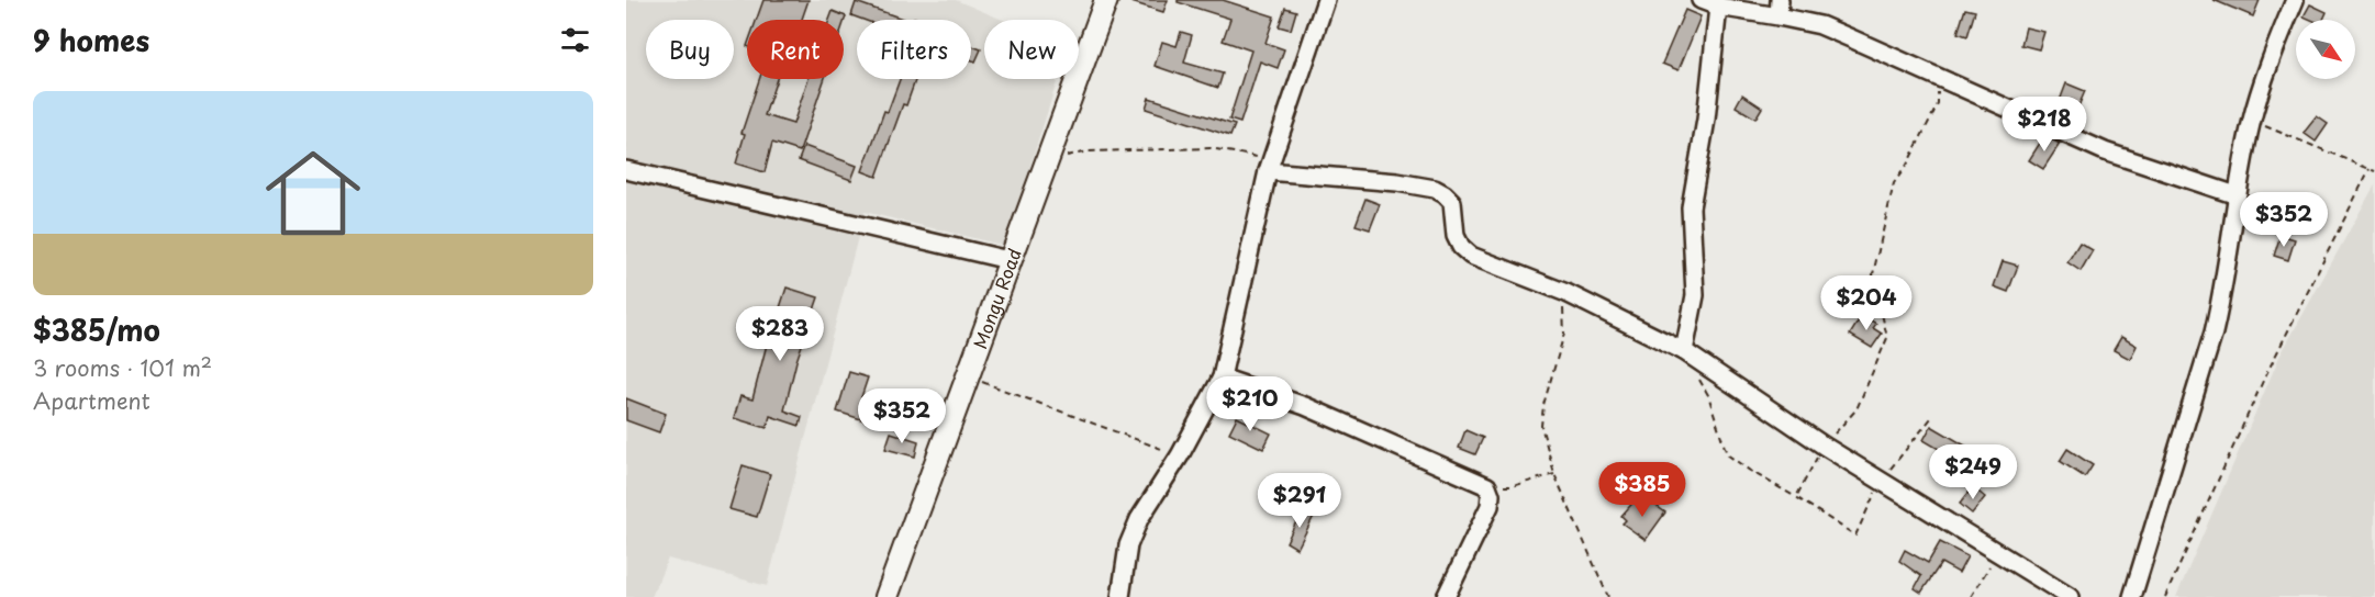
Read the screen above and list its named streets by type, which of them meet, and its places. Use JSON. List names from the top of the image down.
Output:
{
  "streets": {
    "main road": ["Mongu Road"]
  },
  "north": "bottom right",
  "page": {
    "heading": "9 homes",
    "chip": [
      "Buy",
      "Rent",
      "Filters",
      "New"
    ],
    "list": [
      {
        "name": "$385/mo",
        "note": "3 rooms · 101 m² · Apartment"
      }
    ],
    "price": [
      "$218",
      "$352",
      "$204",
      "$283",
      "$210",
      "$352",
      "$249",
      "$385",
      "$291"
    ]
  }
}
